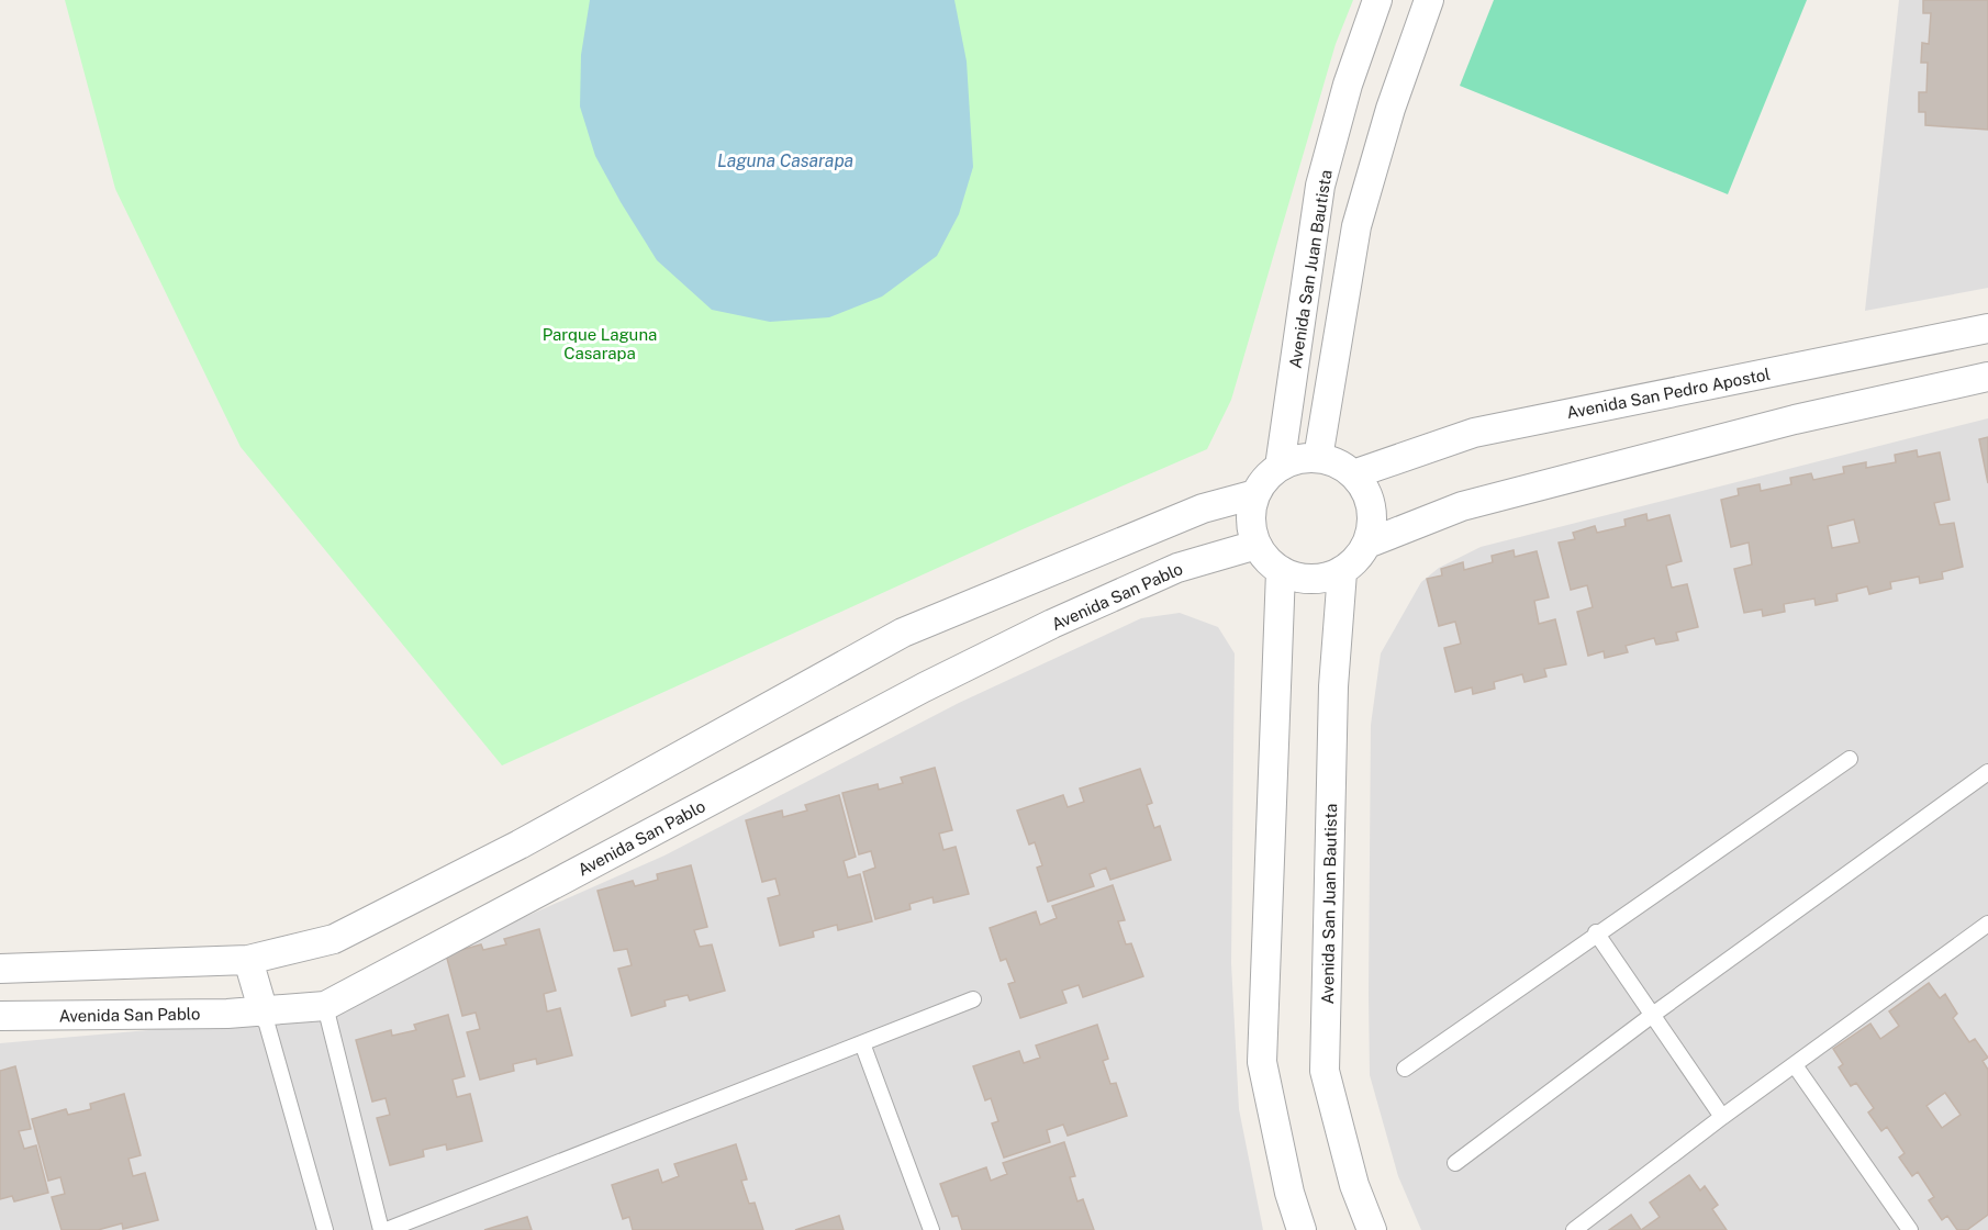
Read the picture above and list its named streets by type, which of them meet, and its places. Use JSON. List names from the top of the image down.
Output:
{
  "streets": {
    "street": ["Avenida San Juan Bautista", "Avenida San Pedro Apostol", "Avenida San Pablo"]
  },
  "crossings": [
    ["Avenida San Juan Bautista", "Avenida San Pedro Apostol"],
    ["Avenida San Juan Bautista", "Avenida San Pablo"],
    ["Avenida San Pedro Apostol", "Avenida San Pablo"]
  ],
  "water": ["Laguna Casarapa"],
  "parks": ["Parque Laguna Casarapa"]
}
